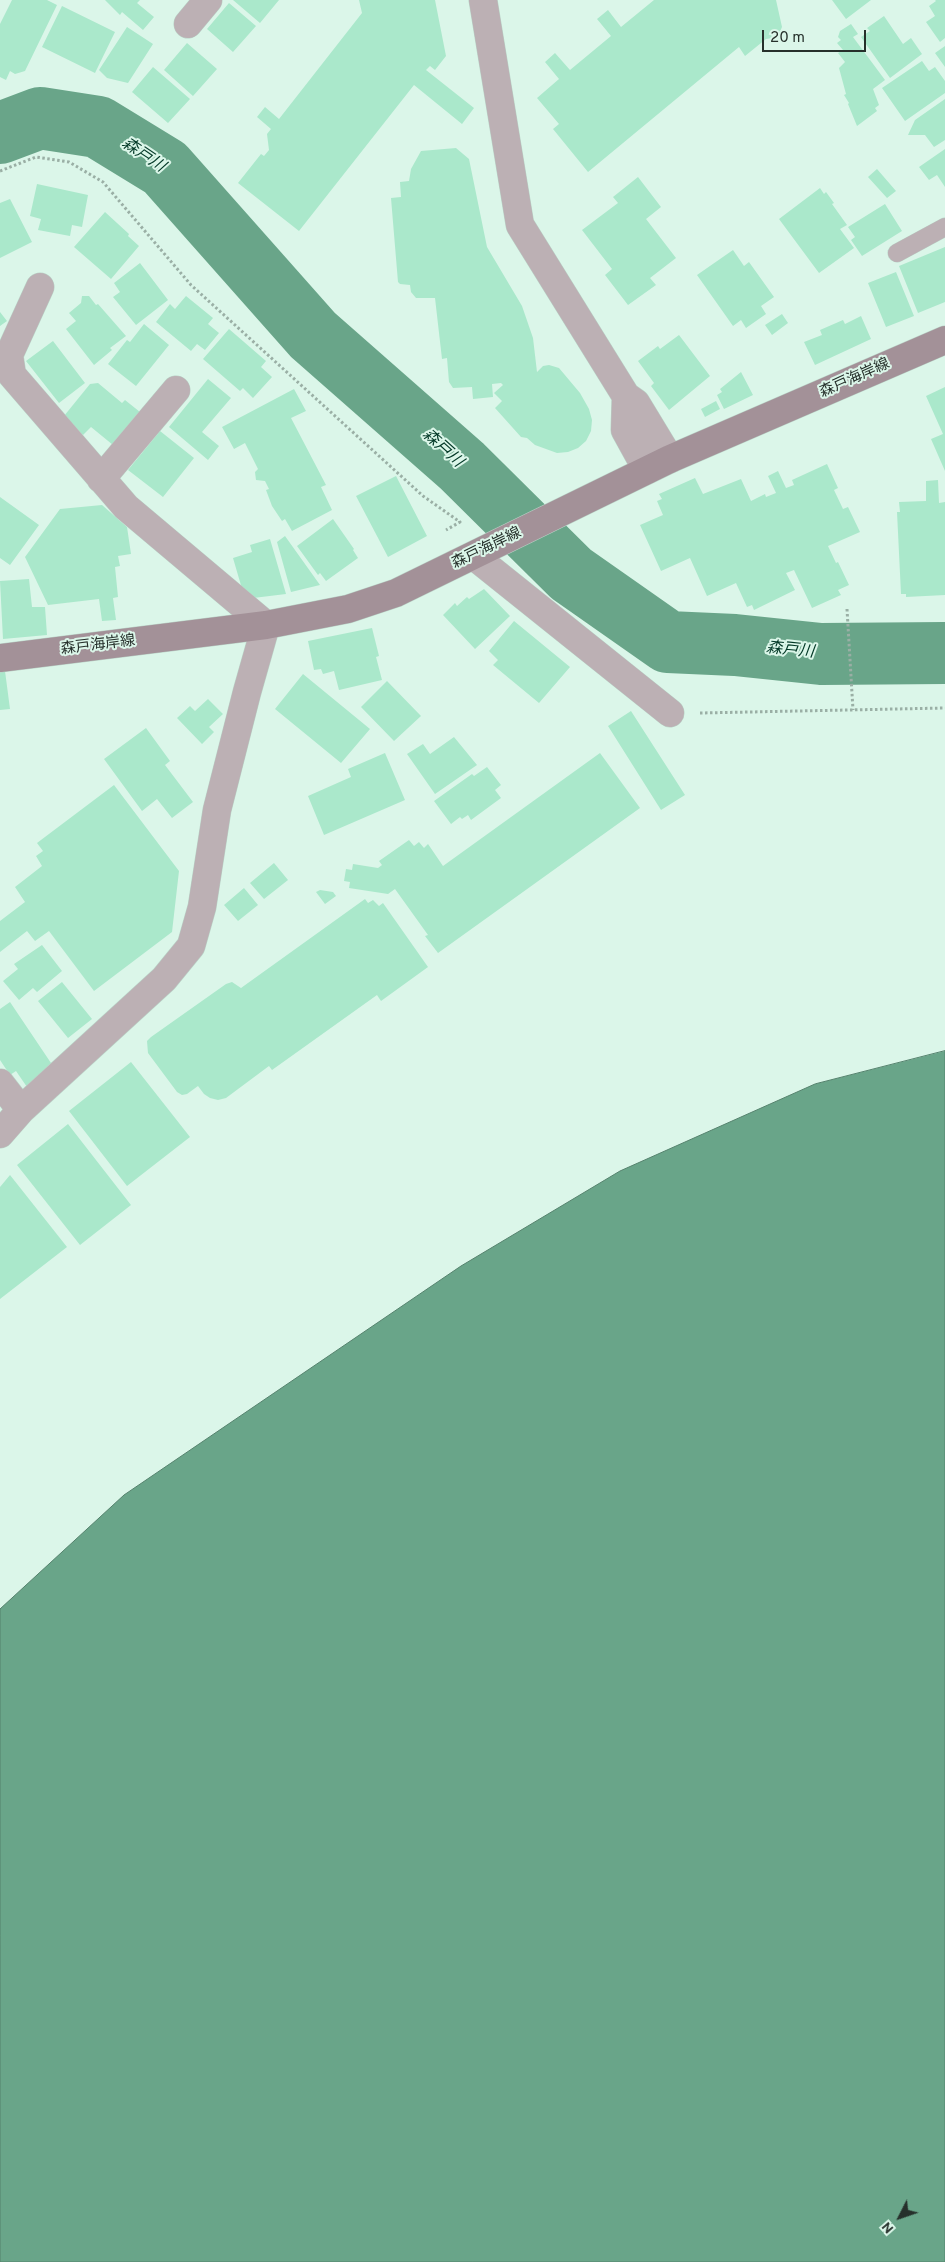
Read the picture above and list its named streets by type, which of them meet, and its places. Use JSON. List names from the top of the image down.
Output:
{
  "streets": {
    "main road": ["森戸海岸線"]
  },
  "water": ["森戸川"],
  "scale_bar": "20 m",
  "north": "bottom left"
}
